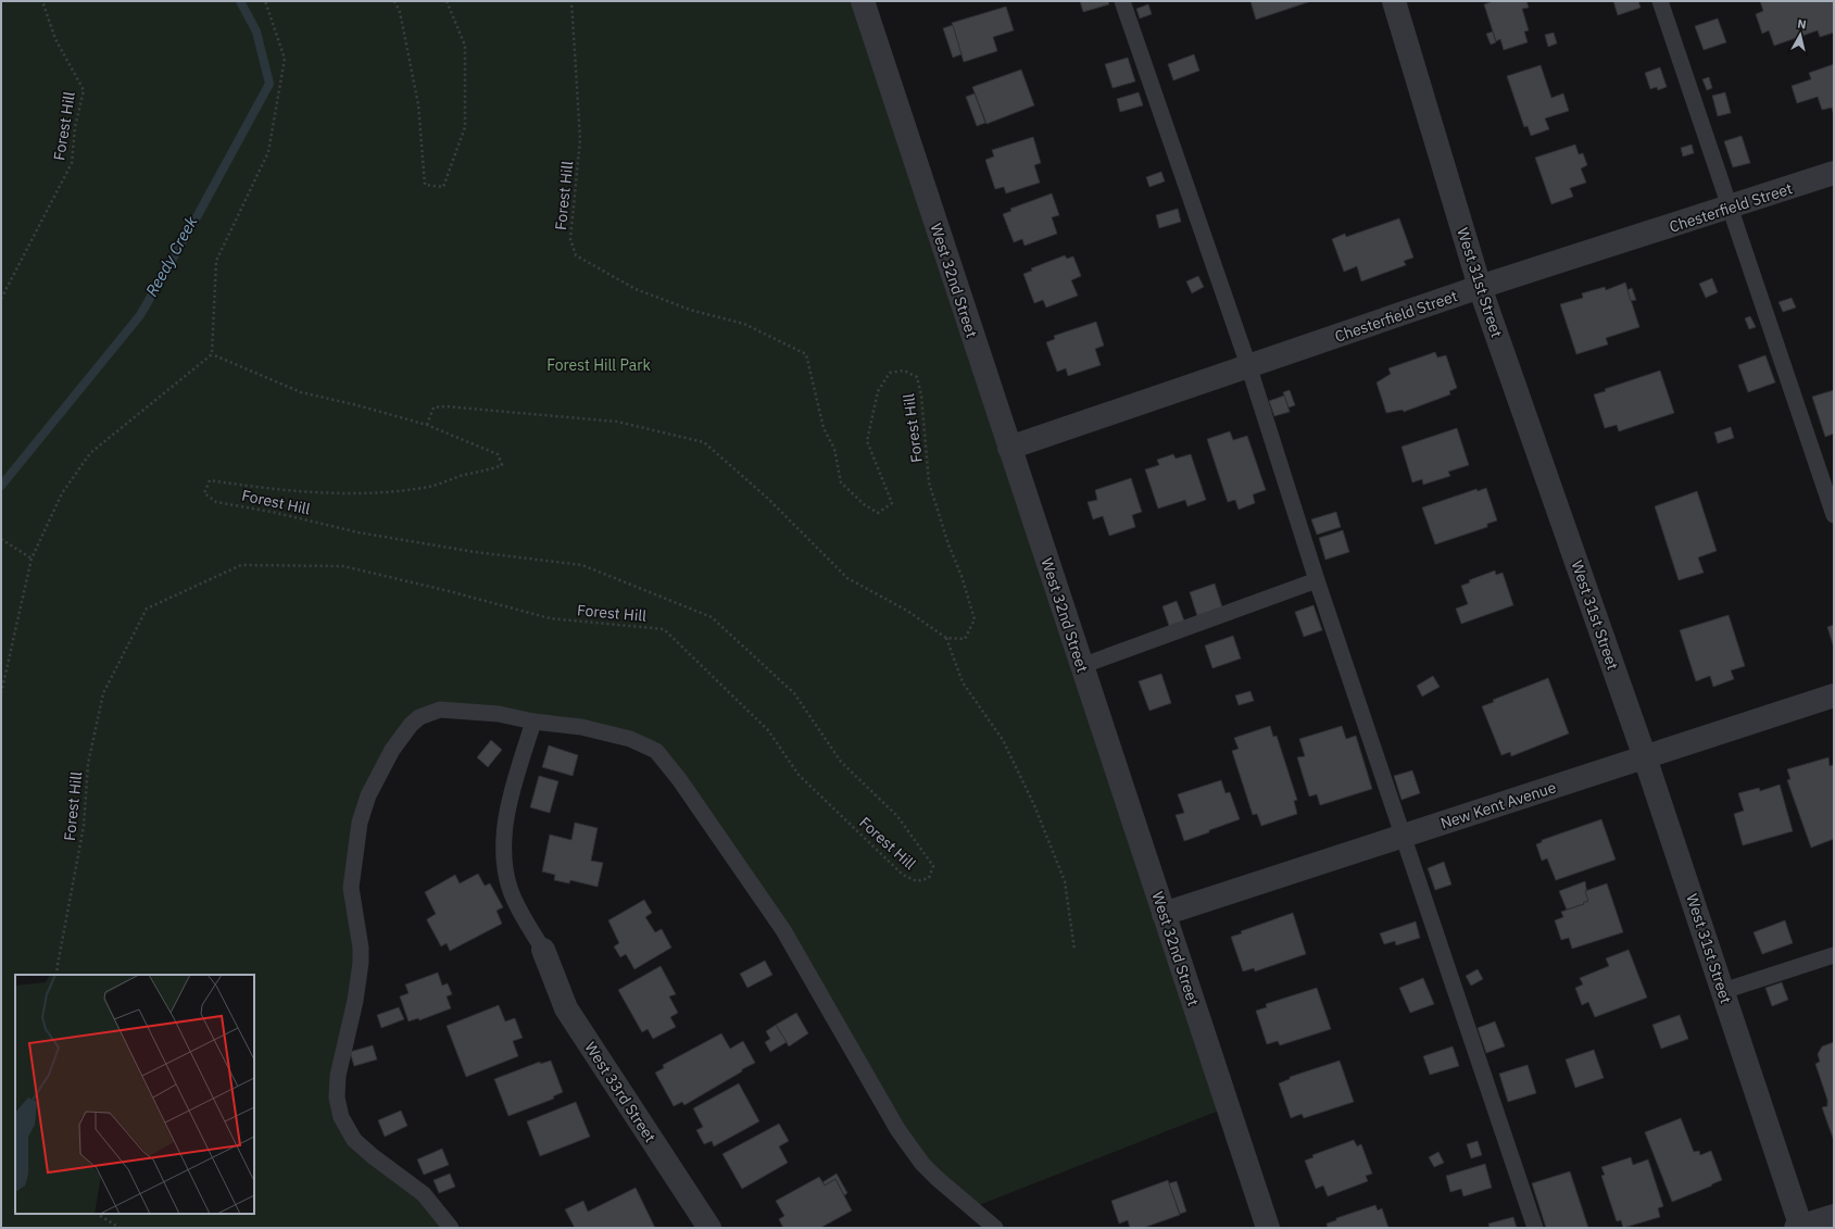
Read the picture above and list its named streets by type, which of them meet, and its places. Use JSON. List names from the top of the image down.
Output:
{
  "streets": {
    "street": [
      "Chesterfield Street",
      "West 32nd Street",
      "West 31st Street",
      "New Kent Avenue",
      "West 33rd Street"
    ],
    "path": ["Forest Hill"]
  },
  "crossings": [
    ["Chesterfield Street", "West 32nd Street"],
    ["Chesterfield Street", "West 31st Street"],
    ["West 32nd Street", "New Kent Avenue"],
    ["West 31st Street", "New Kent Avenue"]
  ],
  "water": ["Reedy Creek"],
  "parks": ["Forest Hill Park"],
  "north": "top"
}
